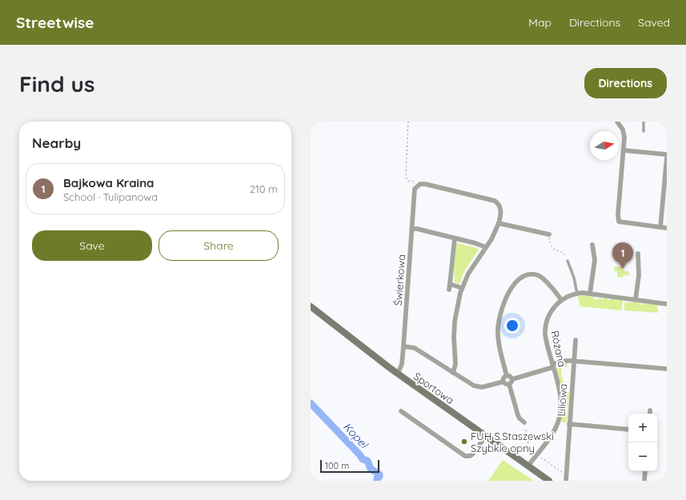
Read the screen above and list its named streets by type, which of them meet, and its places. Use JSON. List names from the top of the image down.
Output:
{
  "streets": {
    "street": [
      "Świerkowa",
      "Różana",
      "Sportowa",
      "Liliowa"
    ]
  },
  "crossings": [
    ["Świerkowa", "Sportowa"],
    ["Różana", "Sportowa"]
  ],
  "water": ["Kopel"],
  "places": ["FUH S.Staszewski Szybkie opny"],
  "scale_bar": "100 m",
  "north": "right",
  "page": {
    "header": "Streetwise",
    "nav": ["Map", "Directions", "Saved"],
    "buttons": [
      "Directions",
      ["Save", "Share"]
    ],
    "title": "Find us",
    "heading": "Nearby",
    "list": [
      {
        "mark": "1",
        "name": "Bajkowa Kraina",
        "note": "School · Tulipanowa",
        "value": "210 m"
      }
    ],
    "pins": "1",
    "map_buttons": ["+", "−"],
    "scale": "100 m"
  }
}
